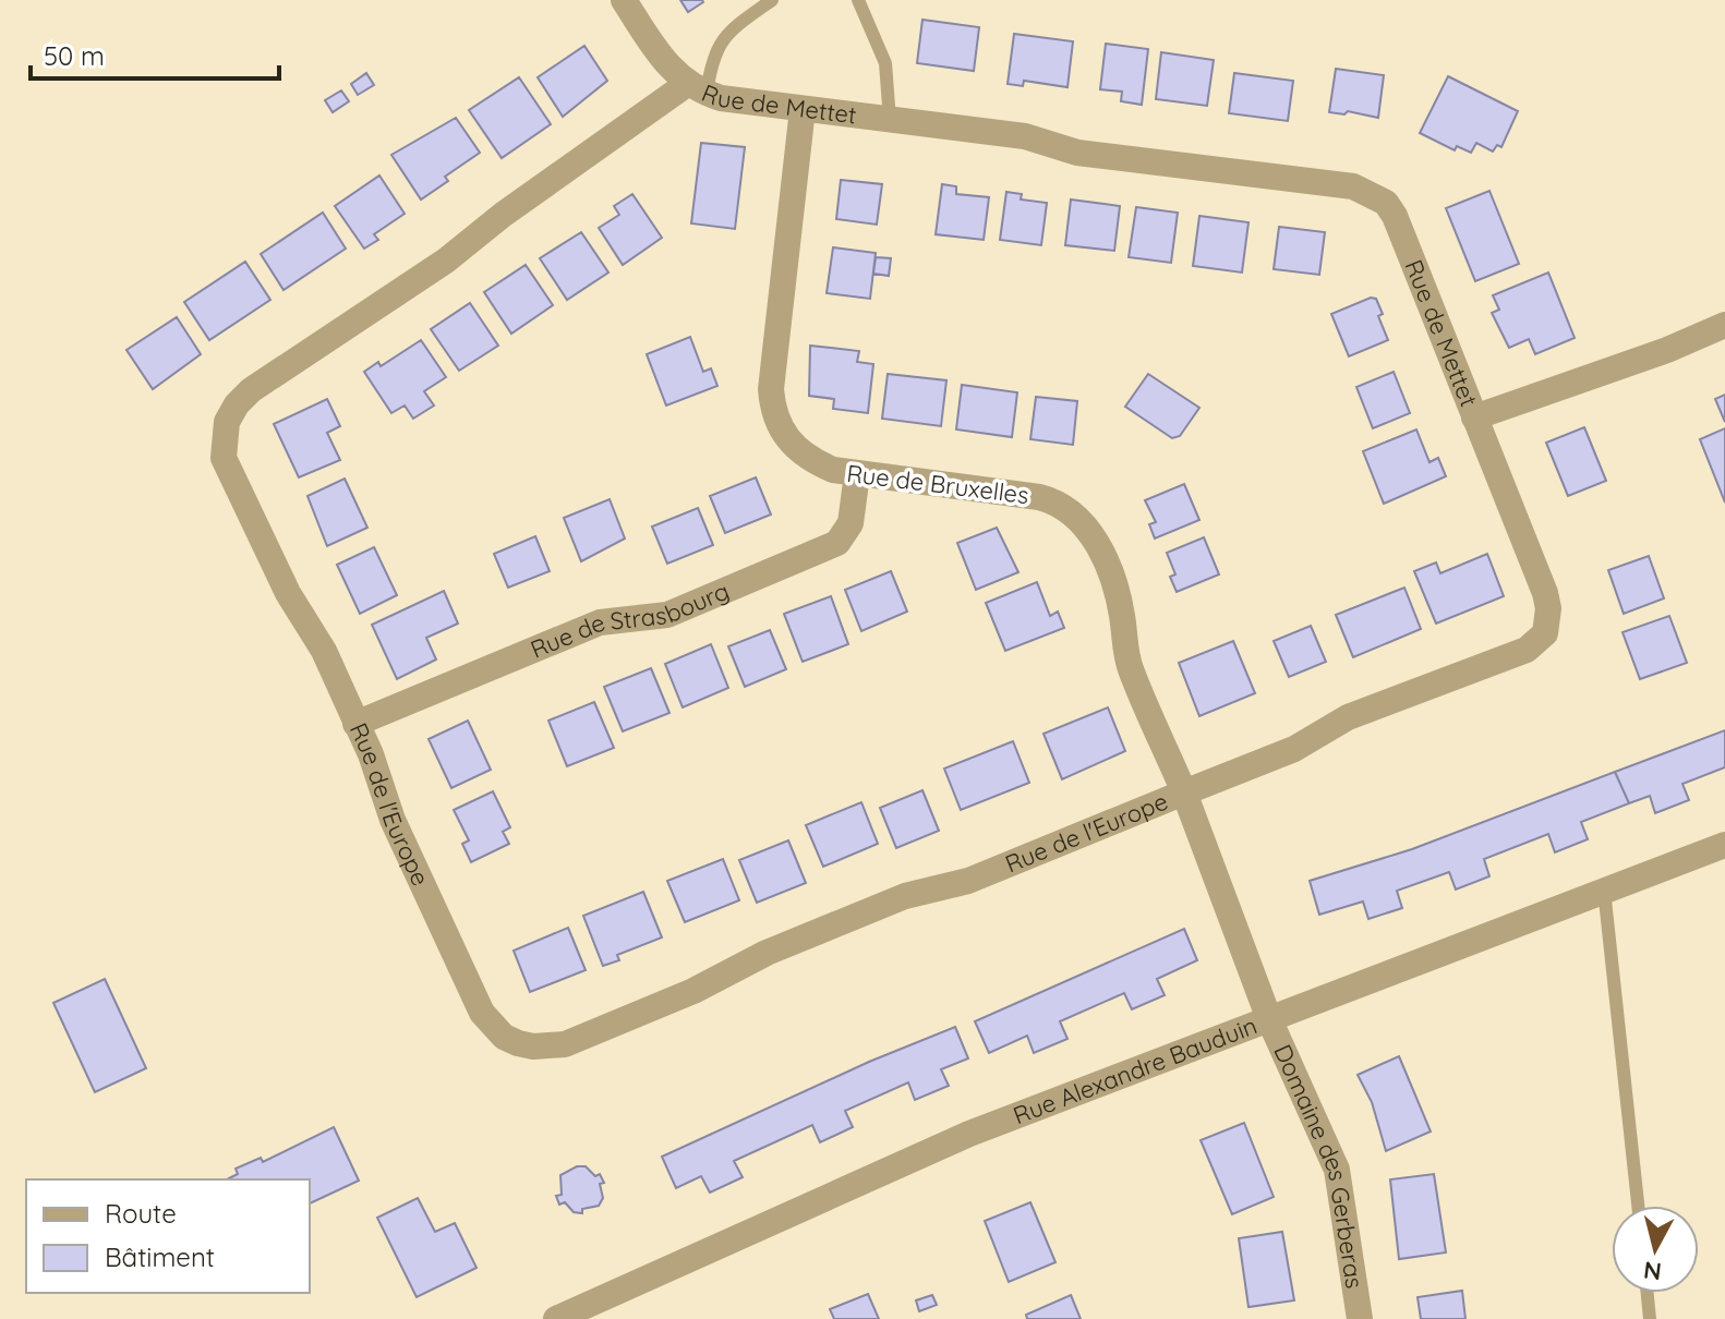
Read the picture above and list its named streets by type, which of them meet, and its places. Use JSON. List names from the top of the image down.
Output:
{
  "streets": {
    "street": [
      "Rue de Mettet",
      "Rue de Bruxelles",
      "Rue de Strasbourg",
      "Rue de l'Europe",
      "Rue Alexandre Bauduin",
      "Domaine des Gerberas"
    ]
  },
  "crossings": [
    ["Rue de Mettet", "Rue de Bruxelles"],
    ["Rue de Mettet", "Rue de l'Europe"],
    ["Rue de Bruxelles", "Rue de Strasbourg"],
    ["Rue de Bruxelles", "Rue de l'Europe"],
    ["Rue de Strasbourg", "Rue de l'Europe"],
    ["Rue Alexandre Bauduin", "Domaine des Gerberas"]
  ],
  "legend": ["Route", "Bâtiment"],
  "scale_bar": "50 m",
  "north": "bottom"
}
